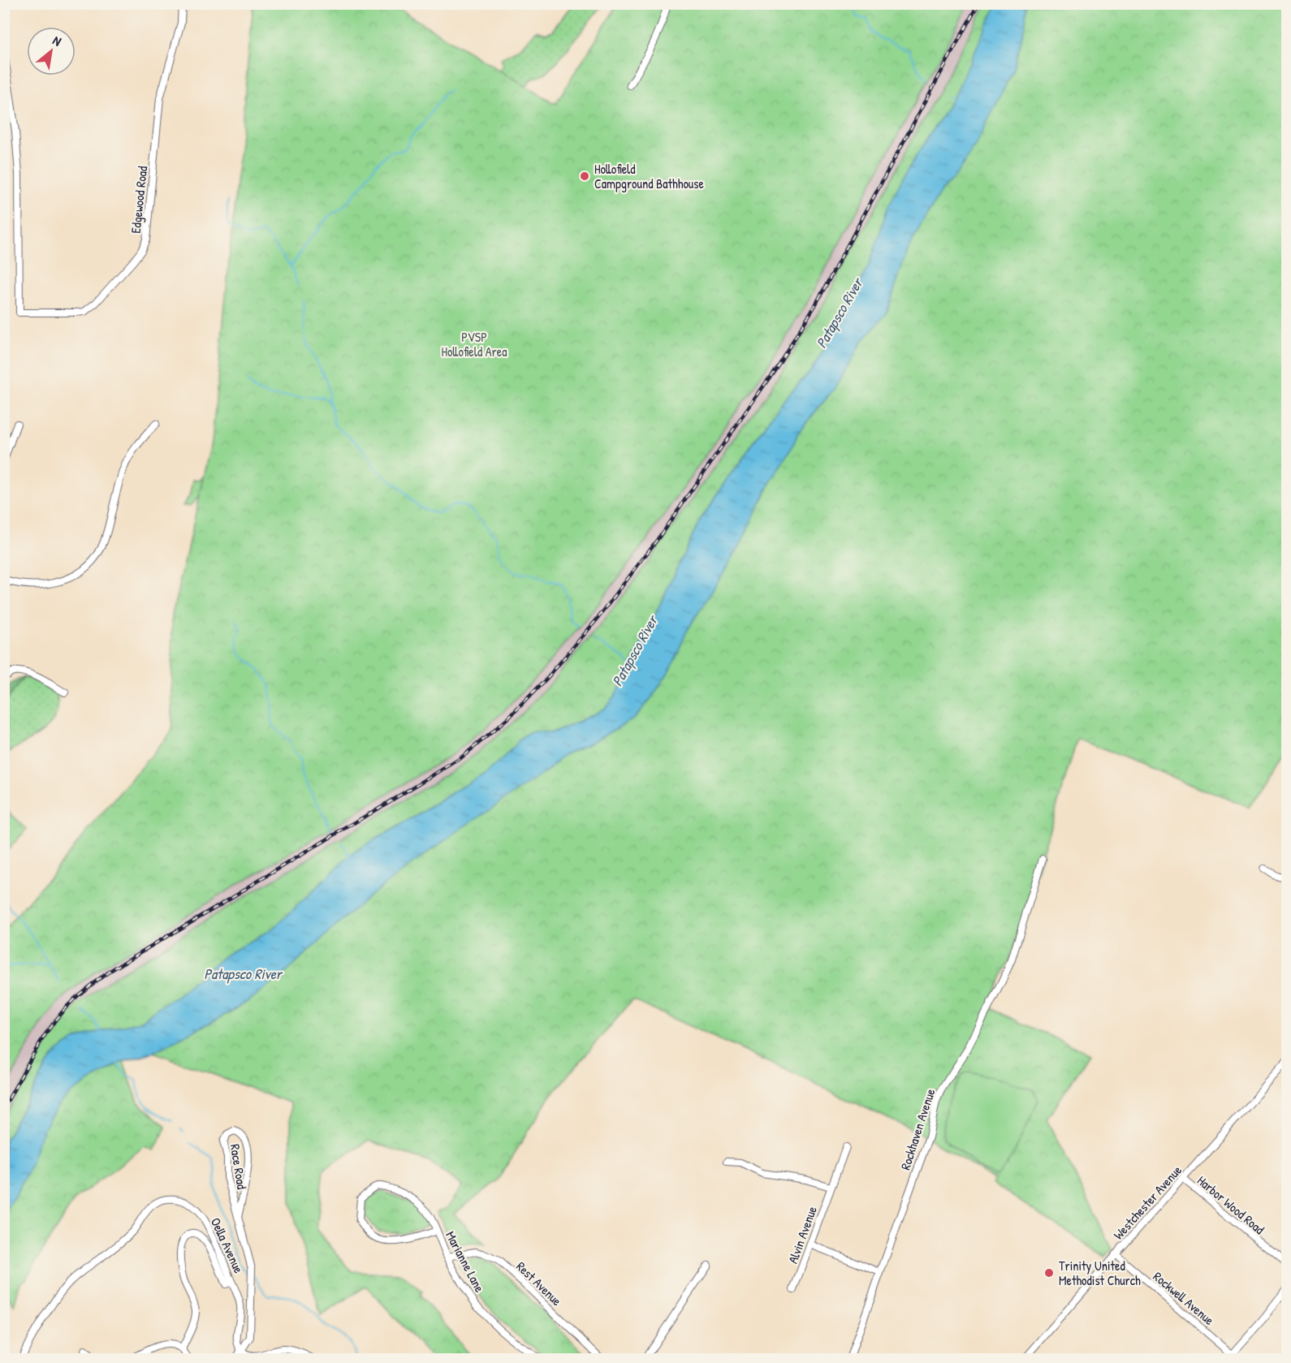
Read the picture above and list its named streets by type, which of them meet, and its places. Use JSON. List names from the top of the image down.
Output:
{
  "streets": {
    "street": [
      "Edgewood Road",
      "Rockhaven Avenue",
      "Race Road",
      "Westchester Avenue",
      "Harbor Wood Road",
      "Alvin Avenue",
      "Oella Avenue",
      "Marianne Lane",
      "Rest Avenue",
      "Rockwell Avenue"
    ]
  },
  "crossings": [
    ["Race Road", "Oella Avenue"],
    ["Westchester Avenue", "Harbor Wood Road"],
    ["Westchester Avenue", "Rockwell Avenue"],
    ["Marianne Lane", "Rest Avenue"]
  ],
  "water": ["Patapsco River"],
  "parks": ["PVSP Hollofield Area"],
  "places": ["Hollofield Campground Bathhouse", "Trinity United Methodist Church"],
  "north": "top right"
}
